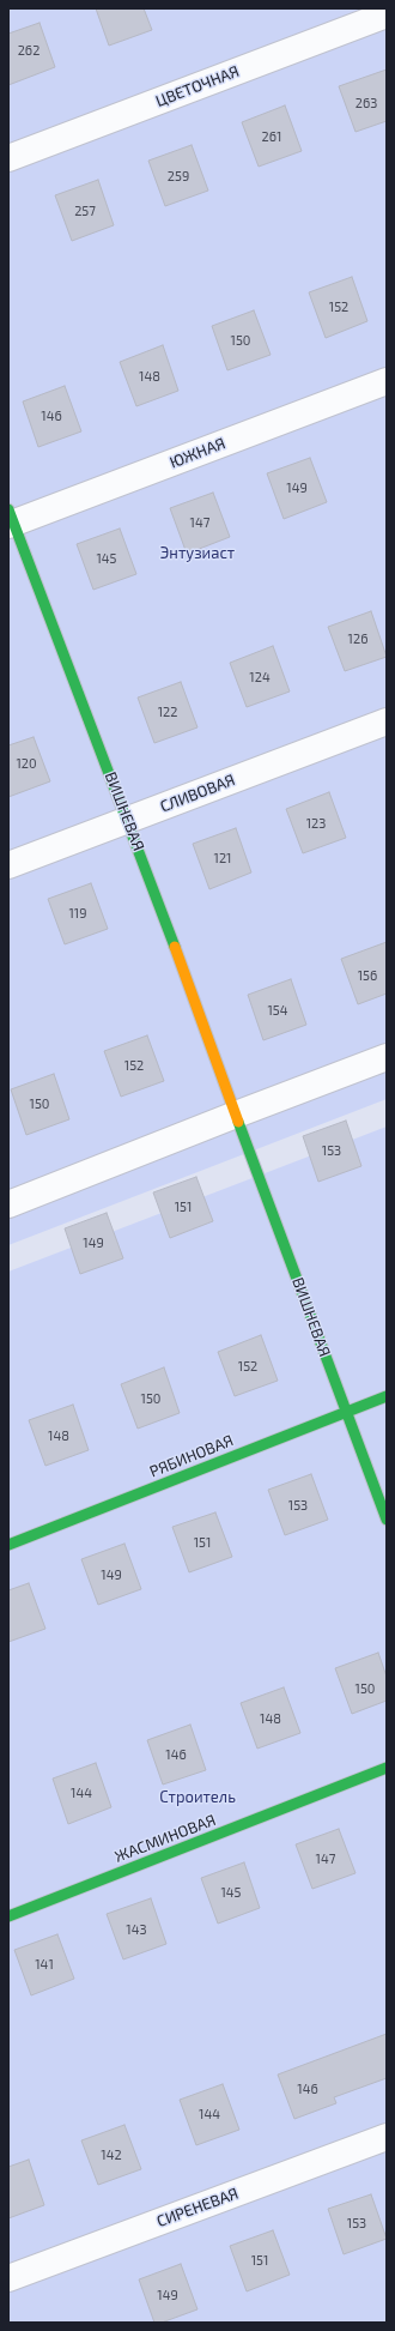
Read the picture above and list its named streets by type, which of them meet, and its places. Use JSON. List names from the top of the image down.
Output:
{
  "streets": {
    "street": [
      "ЦВЕТОЧНАЯ",
      "ЮЖНАЯ",
      "СЛИВОВАЯ",
      "ВИШНЕВАЯ",
      "РЯБИНОВАЯ",
      "ЖАСМИНОВАЯ",
      "СИРЕНЕВАЯ"
    ]
  },
  "crossings": [
    ["ЮЖНАЯ", "ВИШНЕВАЯ"],
    ["СЛИВОВАЯ", "ВИШНЕВАЯ"],
    ["ВИШНЕВАЯ", "РЯБИНОВАЯ"]
  ],
  "parks": ["Энтузиаст", "Строитель"],
  "house_numbers": [
    "262",
    "263",
    "261",
    "259",
    "257",
    "152",
    "150",
    "148",
    "146",
    "149",
    "147",
    "145",
    "126",
    "124",
    "122",
    "120",
    "123",
    "121",
    "119",
    "156",
    "154",
    "152",
    "150",
    "153",
    "151",
    "149",
    "152",
    "150",
    "148",
    "153",
    "151",
    "149",
    "150",
    "148",
    "146",
    "144",
    "147",
    "145",
    "143",
    "141",
    "146",
    "144",
    "142",
    "153",
    "151",
    "149"
  ]
}
